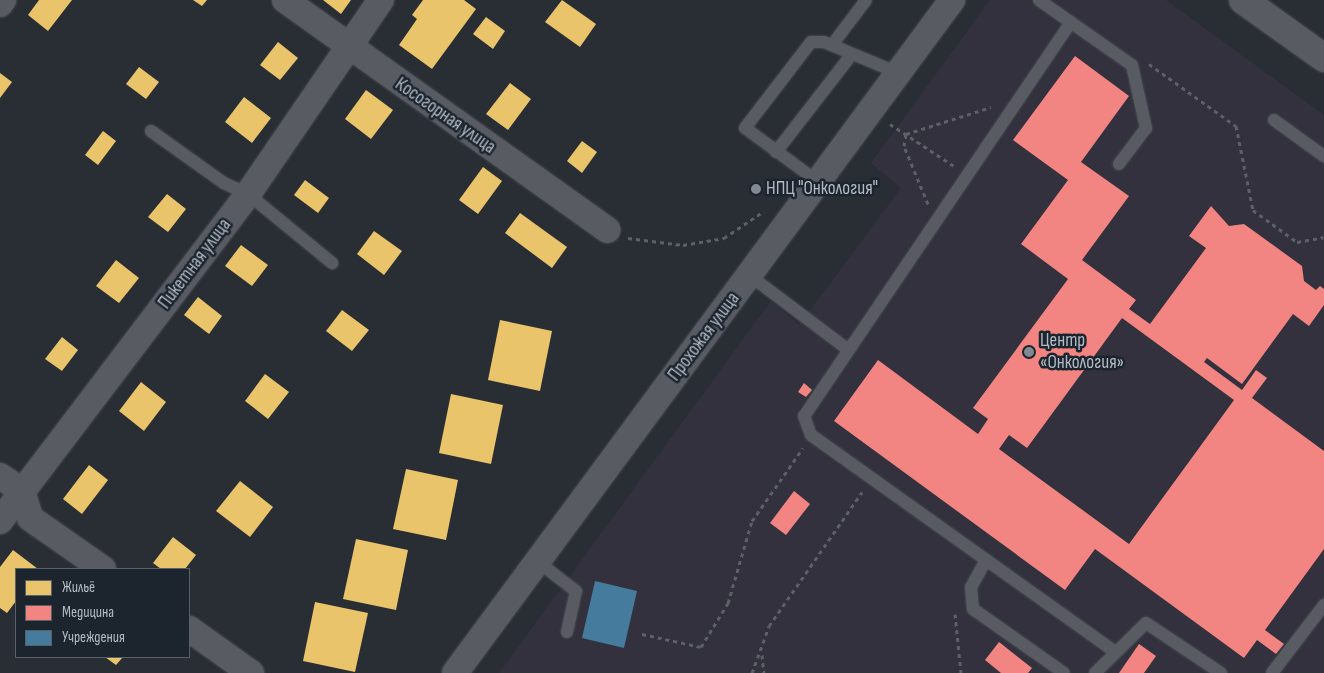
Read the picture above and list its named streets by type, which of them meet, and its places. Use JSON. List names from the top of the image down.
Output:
{
  "streets": {
    "street": ["Косогорная улица", "Пикетная улица", "Прохожая улица"]
  },
  "crossings": [
    ["Косогорная улица", "Пикетная улица"]
  ],
  "places": ["НПЦ \"Онкология\"", "Центр «Онкология»"],
  "legend": ["Жильё", "Медицина", "Учреждения"]
}
